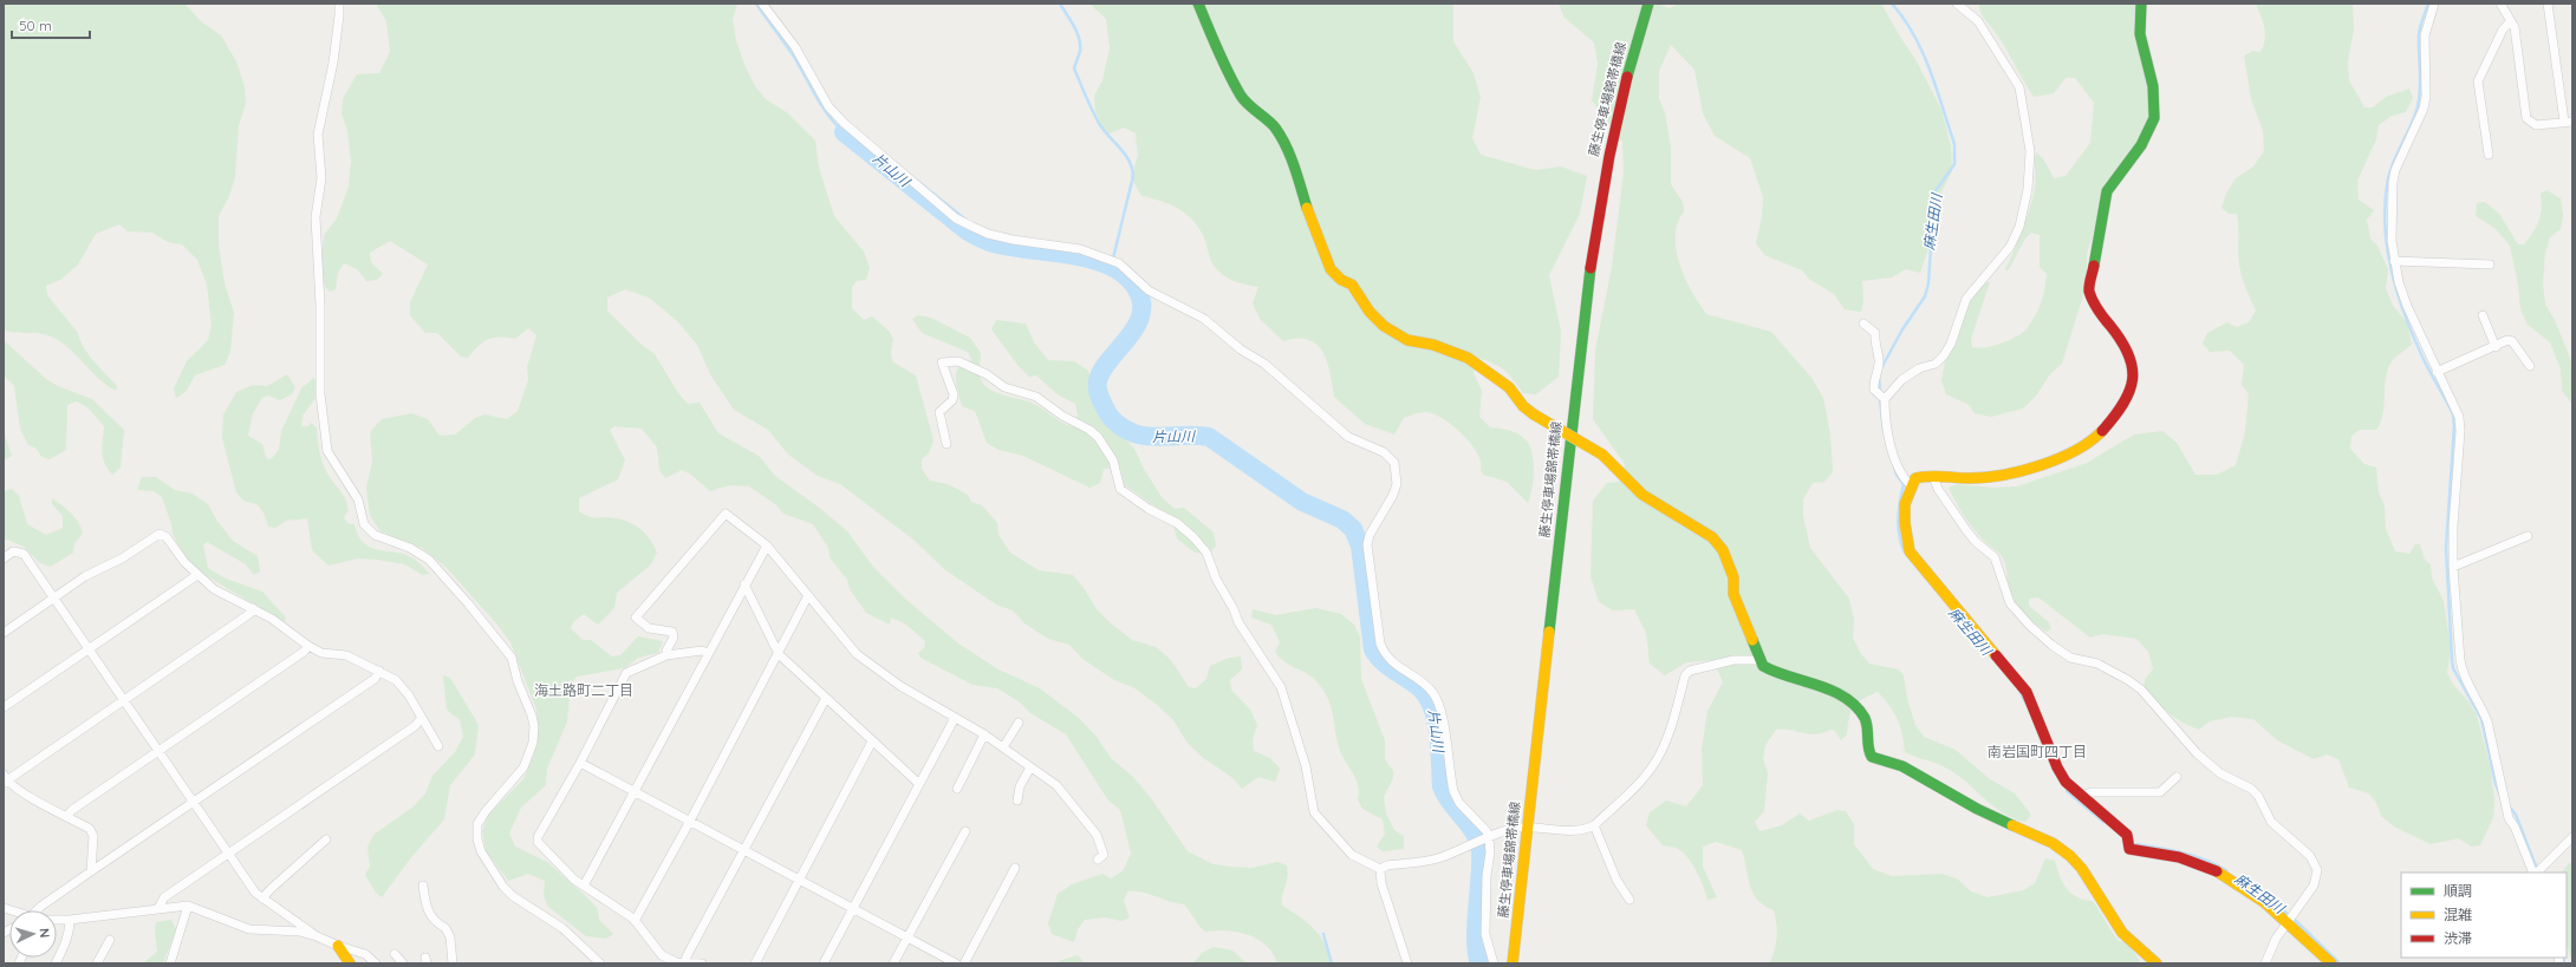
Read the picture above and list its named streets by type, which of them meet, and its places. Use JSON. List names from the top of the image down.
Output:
{
  "streets": {
    "street": ["藤生停車場錦帯橋線"]
  },
  "districts": ["海土路町二丁目", "南岩国町四丁目"],
  "water": ["片山川", "麻生田川"],
  "legend": ["順調", "混雑", "渋滞"],
  "scale_bar": "50 m",
  "north": "right"
}
